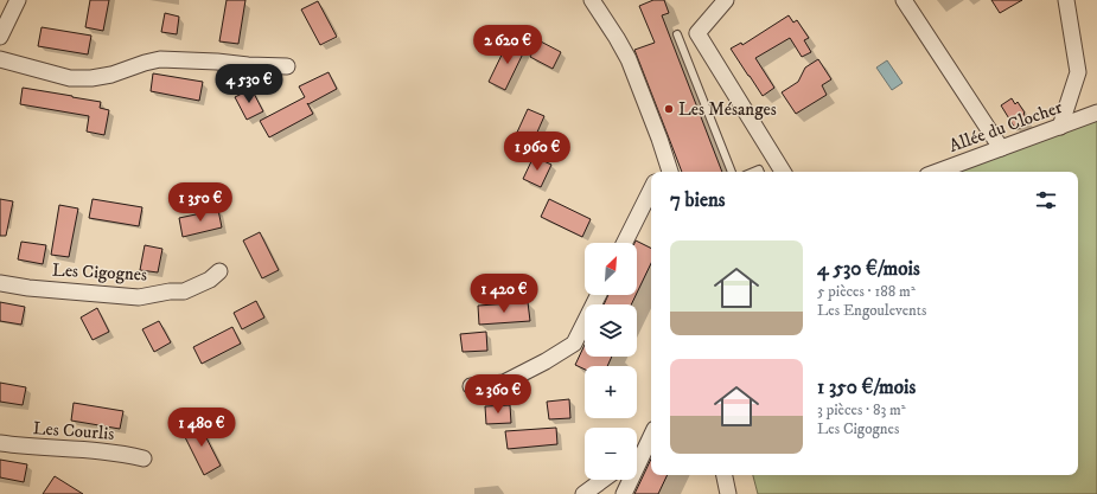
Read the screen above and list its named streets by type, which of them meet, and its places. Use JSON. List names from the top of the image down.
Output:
{
  "streets": {
    "street": ["Allée du Clocher", "Les Cigognes", "Les Courlis"]
  },
  "places": ["Les Mésanges"],
  "north": "top right",
  "page": {
    "price": [
      "2 620 €",
      "4 530 €",
      "1 960 €",
      "1 350 €",
      "1 420 €",
      "2 360 €",
      "1 480 €"
    ],
    "heading": "7 biens",
    "list": [
      {
        "name": "4 530 €/mois",
        "note": "5 pièces · 188 m² · Les Engoulevents"
      },
      {
        "name": "1 350 €/mois",
        "note": "3 pièces · 83 m² · Les Cigognes"
      }
    ],
    "map_buttons": ["+", "−"]
  }
}
